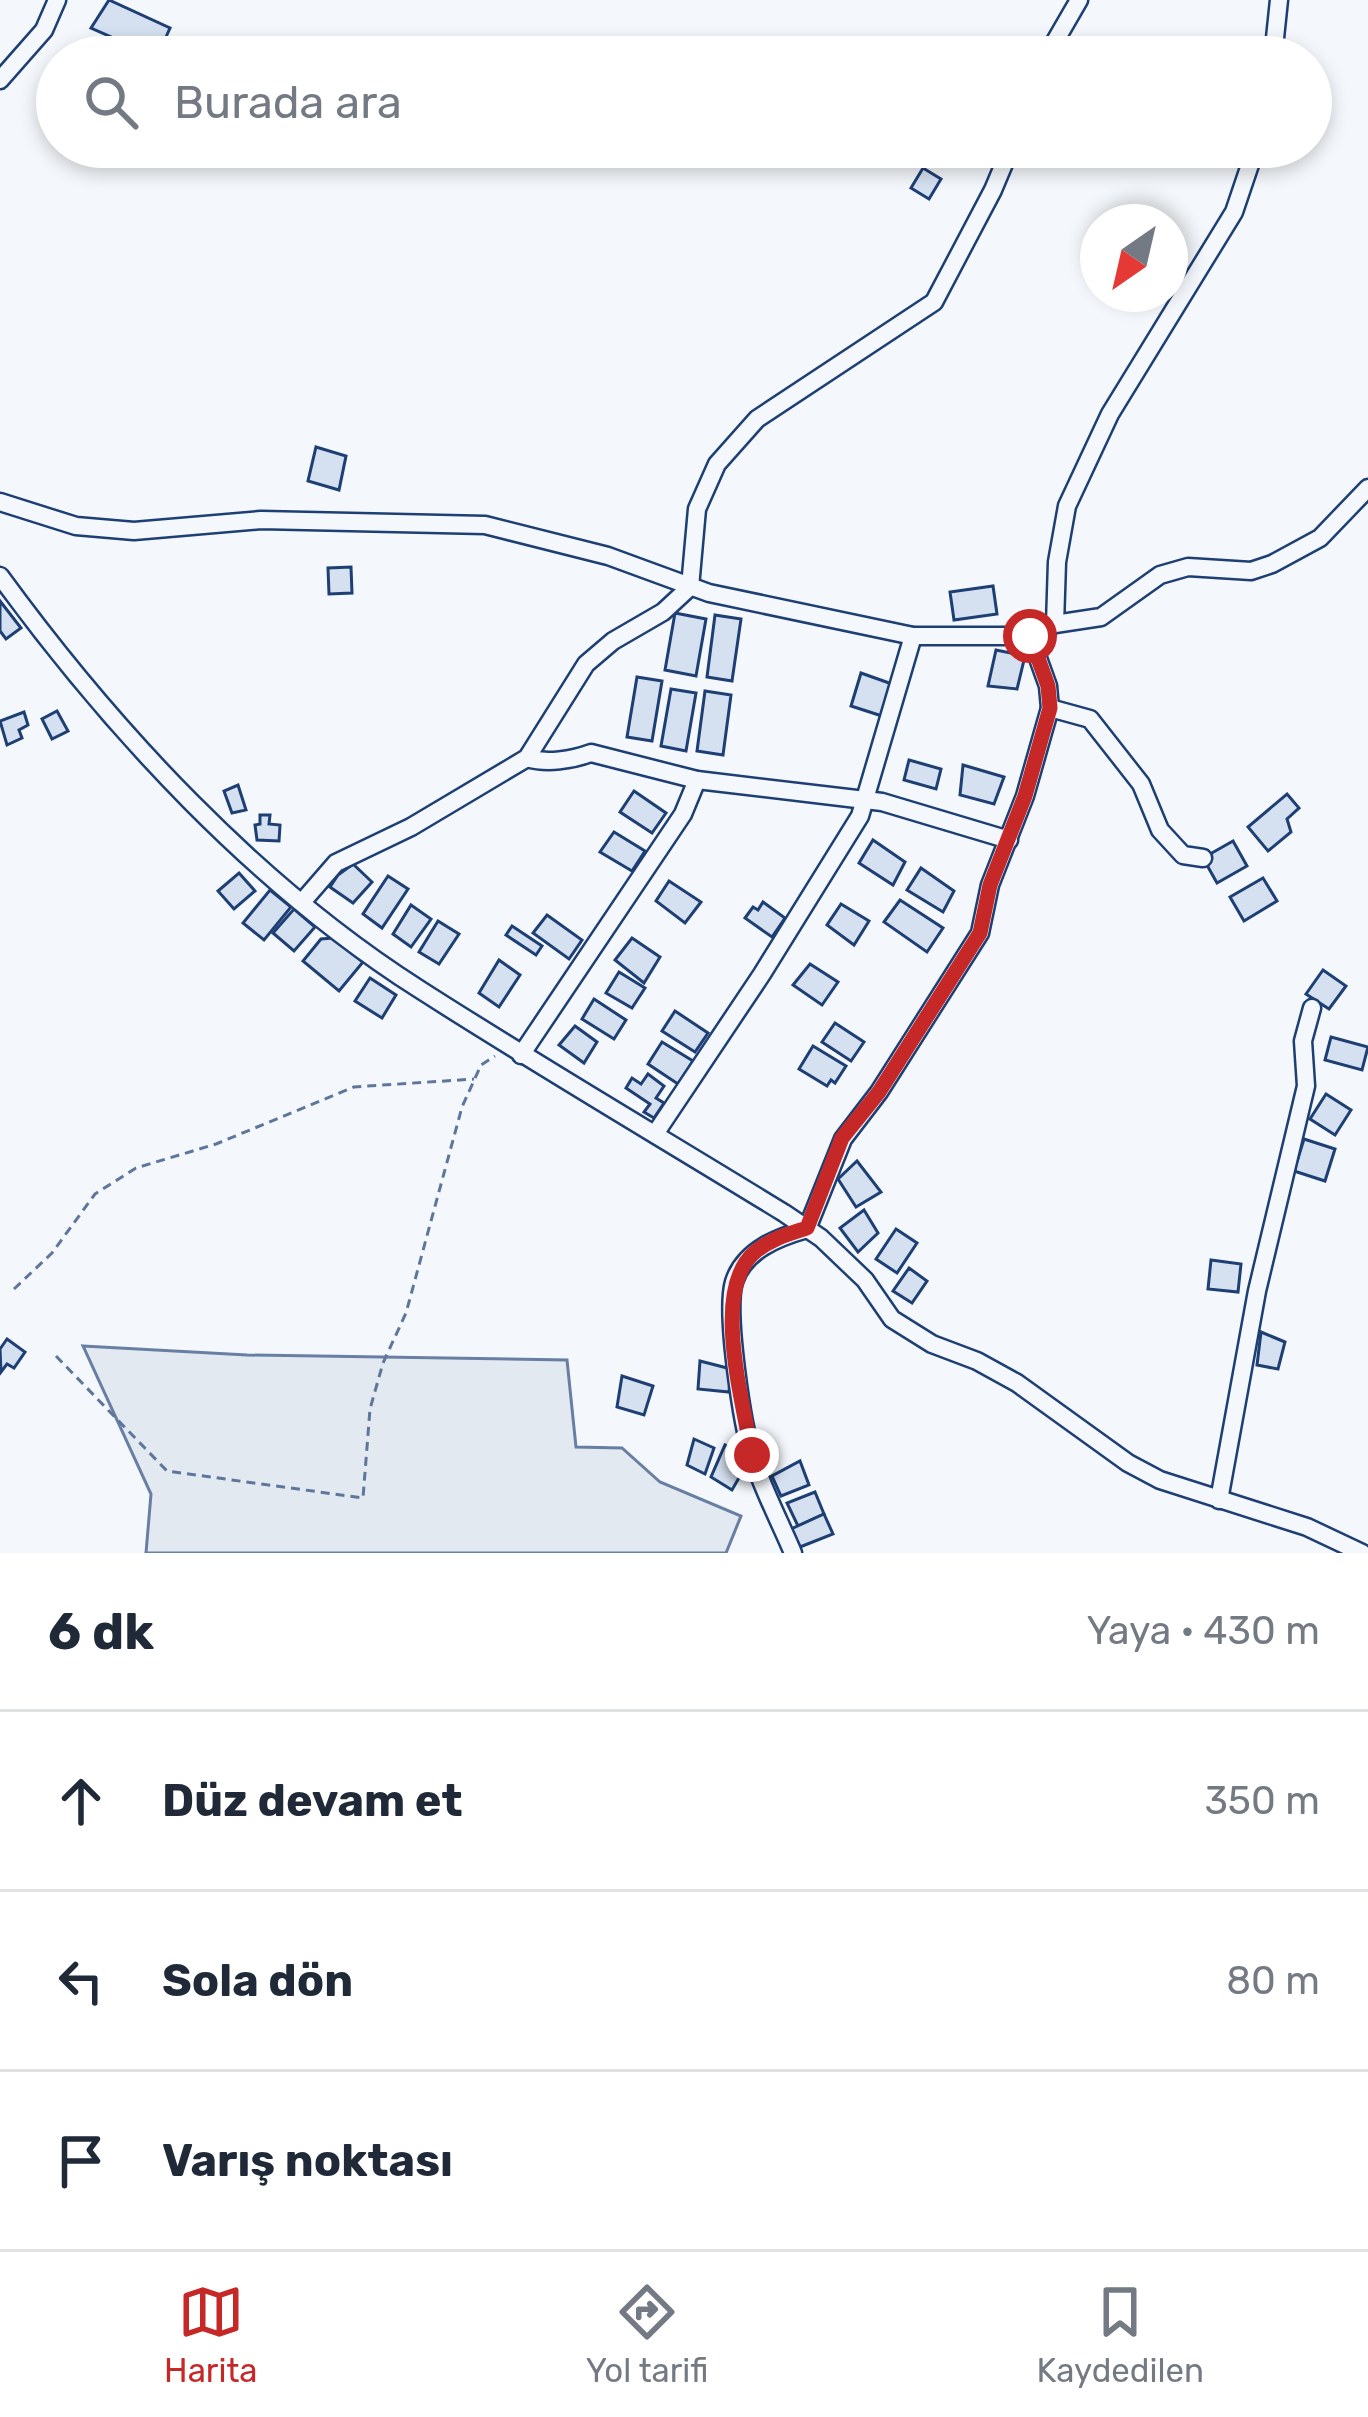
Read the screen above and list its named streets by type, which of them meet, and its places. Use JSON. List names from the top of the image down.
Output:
{
  "north": "bottom left",
  "page": {
    "search": "Burada ara",
    "heading": ["6 dk", "Yaya · 430 m"],
    "list": [
      ["Düz devam et", "350 m"],
      ["Sola dön", "80 m"],
      "Varış noktası"
    ],
    "nav": ["Harita", "Yol tarifi", "Kaydedilen"]
  }
}
